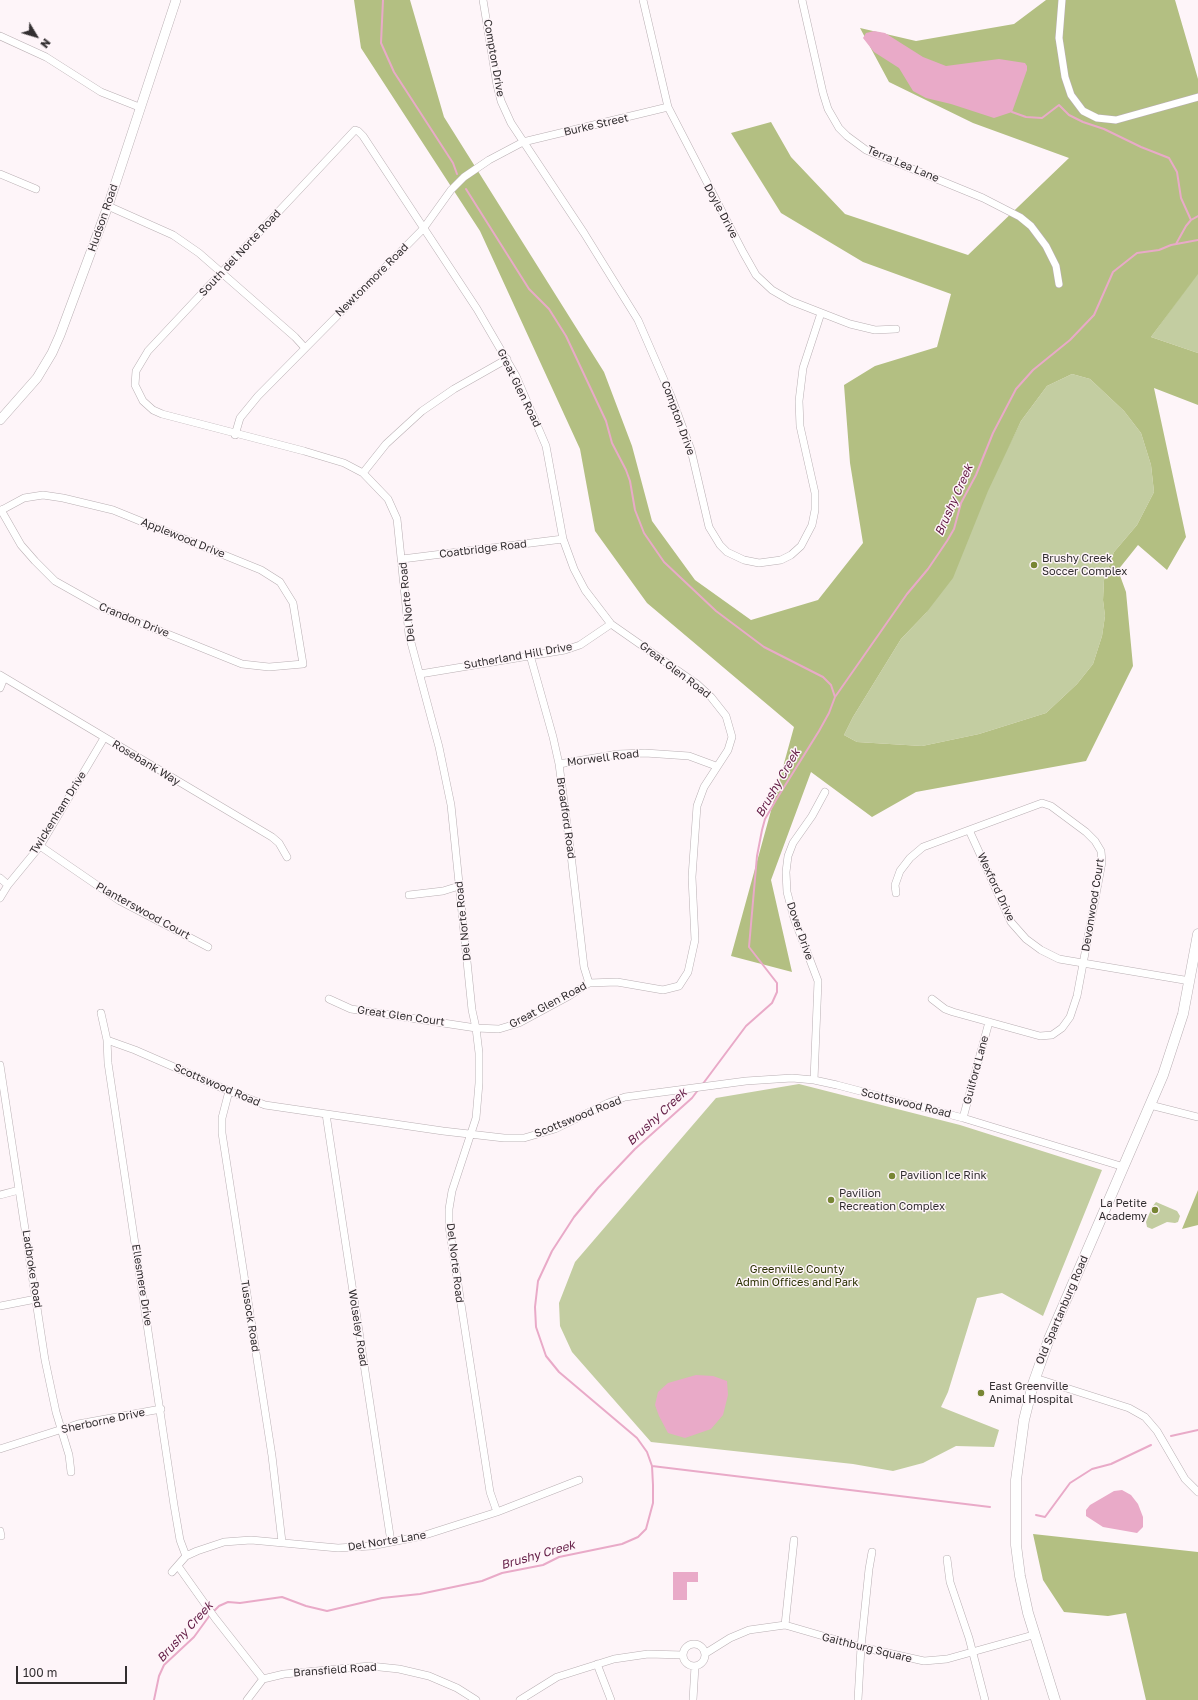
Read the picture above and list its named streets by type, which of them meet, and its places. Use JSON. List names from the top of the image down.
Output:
{
  "streets": {
    "main road": ["Old Spartanburg Road"],
    "street": [
      "Compton Drive",
      "Burke Street",
      "Terra Lea Lane",
      "Doyle Drive",
      "Hudson Road",
      "South del Norte Road",
      "Newtonmore Road",
      "Great Glen Road",
      "Applewood Drive",
      "Coatbridge Road",
      "Del Norte Road",
      "Crandon Drive",
      "Sutherland Hill Drive",
      "Morwell Road",
      "Rosebank Way",
      "Twickenham Drive",
      "Broadford Road",
      "Wexford Drive",
      "Devonwood Court",
      "Planterswood Court",
      "Dover Drive",
      "Great Glen Court",
      "Guilford Lane",
      "Scottswood Road",
      "Ladbroke Road",
      "Ellesmere Drive",
      "Tussock Road",
      "Wolseley Road",
      "Sherborne Drive",
      "Del Norte Lane",
      "Gaithburg Square",
      "Bransfield Road"
    ]
  },
  "crossings": [
    ["Compton Drive", "Burke Street"],
    ["Compton Drive", "Doyle Drive"],
    ["Compton Drive", "Newtonmore Road"],
    ["Burke Street", "Doyle Drive"],
    ["Burke Street", "Newtonmore Road"],
    ["South del Norte Road", "Newtonmore Road"],
    ["South del Norte Road", "Great Glen Road"],
    ["South del Norte Road", "Del Norte Road"],
    ["Newtonmore Road", "Great Glen Road"],
    ["Newtonmore Road", "Del Norte Road"],
    ["Great Glen Road", "Coatbridge Road"],
    ["Great Glen Road", "Del Norte Road"],
    ["Great Glen Road", "Sutherland Hill Drive"],
    ["Great Glen Road", "Morwell Road"],
    ["Great Glen Road", "Broadford Road"],
    ["Great Glen Road", "Great Glen Court"],
    ["Applewood Drive", "Crandon Drive"],
    ["Coatbridge Road", "Del Norte Road"],
    ["Del Norte Road", "Sutherland Hill Drive"],
    ["Del Norte Road", "Great Glen Court"],
    ["Del Norte Road", "Scottswood Road"],
    ["Del Norte Road", "Del Norte Lane"],
    ["Sutherland Hill Drive", "Broadford Road"],
    ["Morwell Road", "Broadford Road"],
    ["Rosebank Way", "Twickenham Drive"],
    ["Twickenham Drive", "Planterswood Court"],
    ["Wexford Drive", "Devonwood Court"],
    ["Wexford Drive", "Old Spartanburg Road"],
    ["Devonwood Court", "Guilford Lane"],
    ["Dover Drive", "Scottswood Road"],
    ["Guilford Lane", "Scottswood Road"],
    ["Scottswood Road", "Ellesmere Drive"],
    ["Scottswood Road", "Old Spartanburg Road"],
    ["Scottswood Road", "Tussock Road"],
    ["Scottswood Road", "Wolseley Road"],
    ["Ladbroke Road", "Sherborne Drive"],
    ["Ellesmere Drive", "Sherborne Drive"],
    ["Ellesmere Drive", "Del Norte Lane"],
    ["Old Spartanburg Road", "Gaithburg Square"],
    ["Tussock Road", "Del Norte Lane"],
    ["Wolseley Road", "Del Norte Lane"]
  ],
  "water": ["Brushy Creek"],
  "parks": ["Greenville County Admin Offices and Park"],
  "places": [
    "Brushy Creek Soccer Complex",
    "Pavilion Ice Rink",
    "Pavilion Recreation Complex",
    "La Petite Academy",
    "East Greenville Animal Hospital"
  ],
  "scale_bar": "100 m",
  "north": "bottom right"
}
